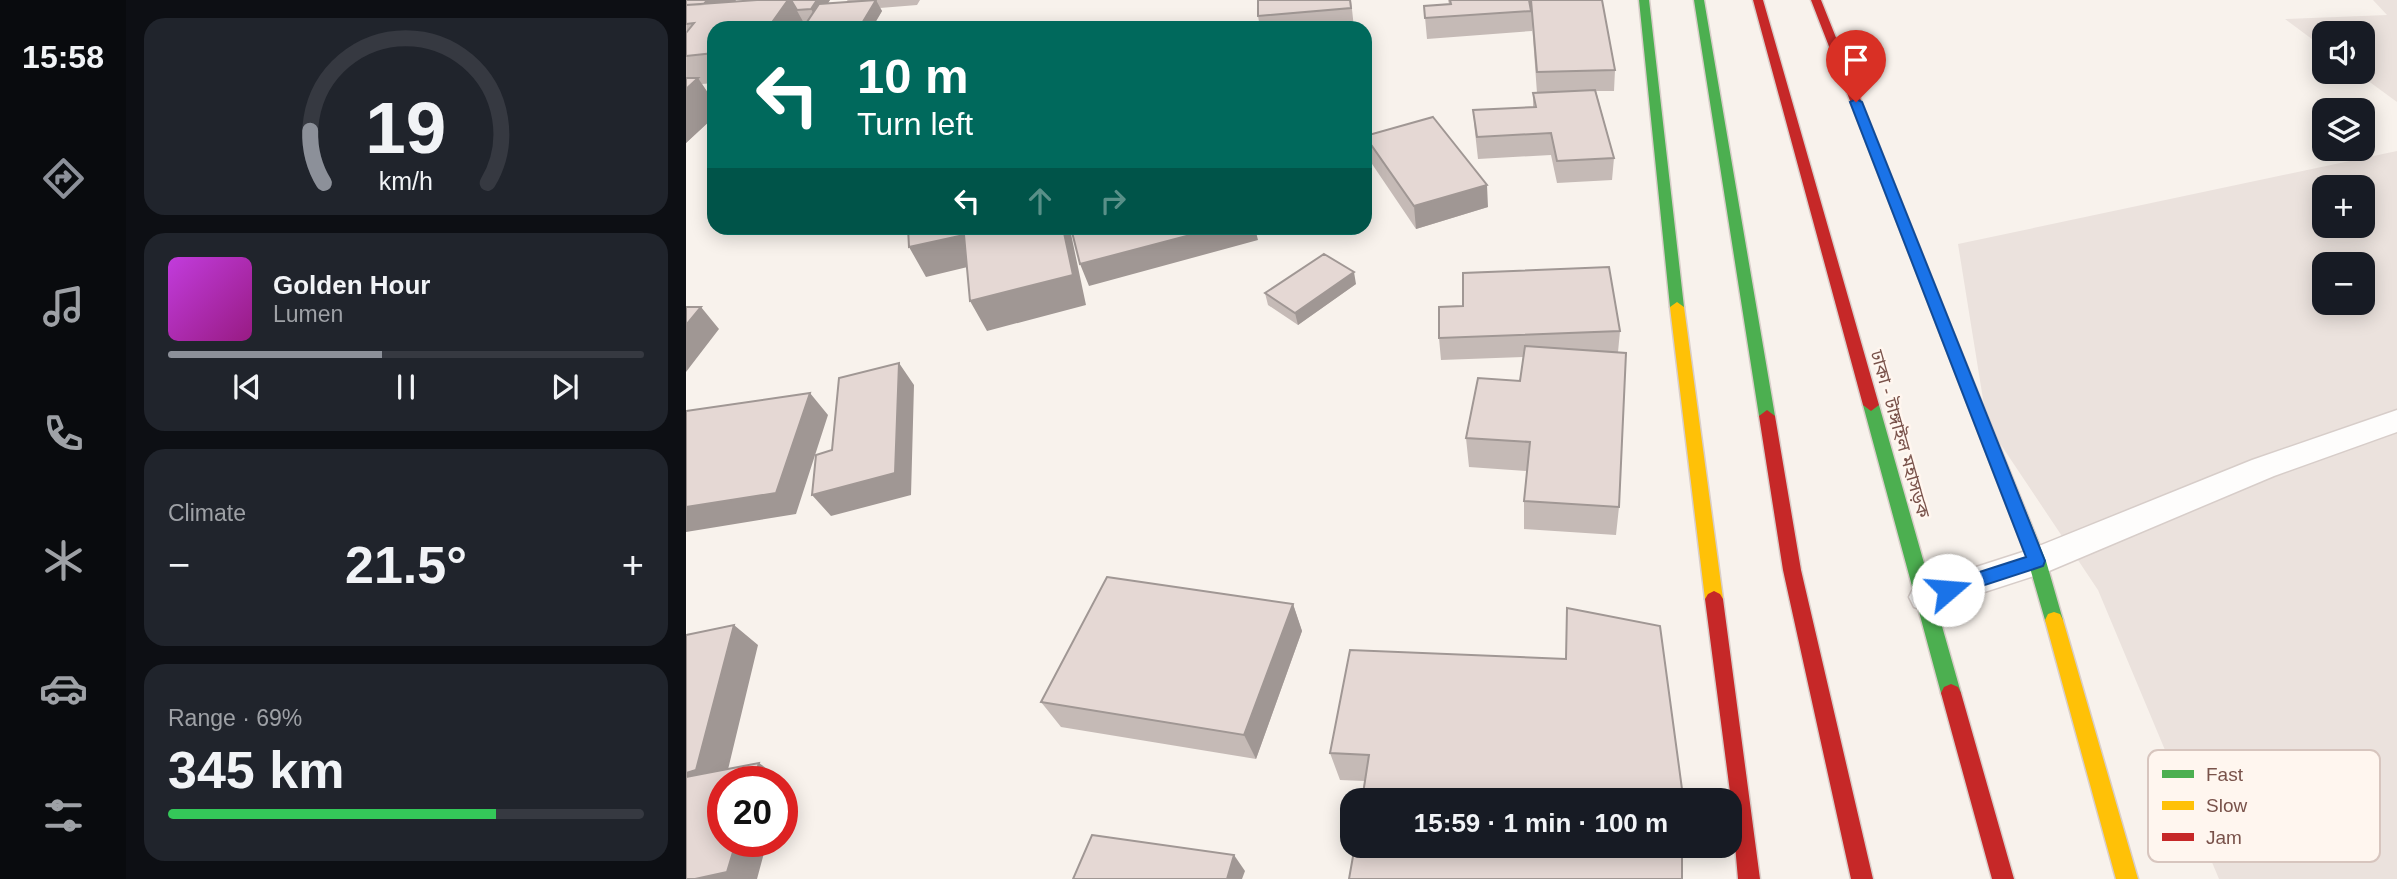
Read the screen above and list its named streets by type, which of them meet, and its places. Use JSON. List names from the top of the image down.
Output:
{
  "streets": {
    "main road": ["ঢাকা - টাঙ্গাইল মহাসড়ক"]
  },
  "legend": ["Fast", "Slow", "Jam"],
  "page": {
    "tabs": "15:58",
    "map_buttons": ["+", "−"],
    "turn": ["10 m", "Turn left"],
    "song": ["Golden Hour", "Lumen"],
    "tile": [
      "Climate",
      ["Range · 69%", "345 km"]
    ],
    "heat": ["−", "21.5°", "+"],
    "limit": "20",
    "trip": "15:59 · 1 min · 100 m",
    "gauge": ["19", "km/h"]
  }
}
